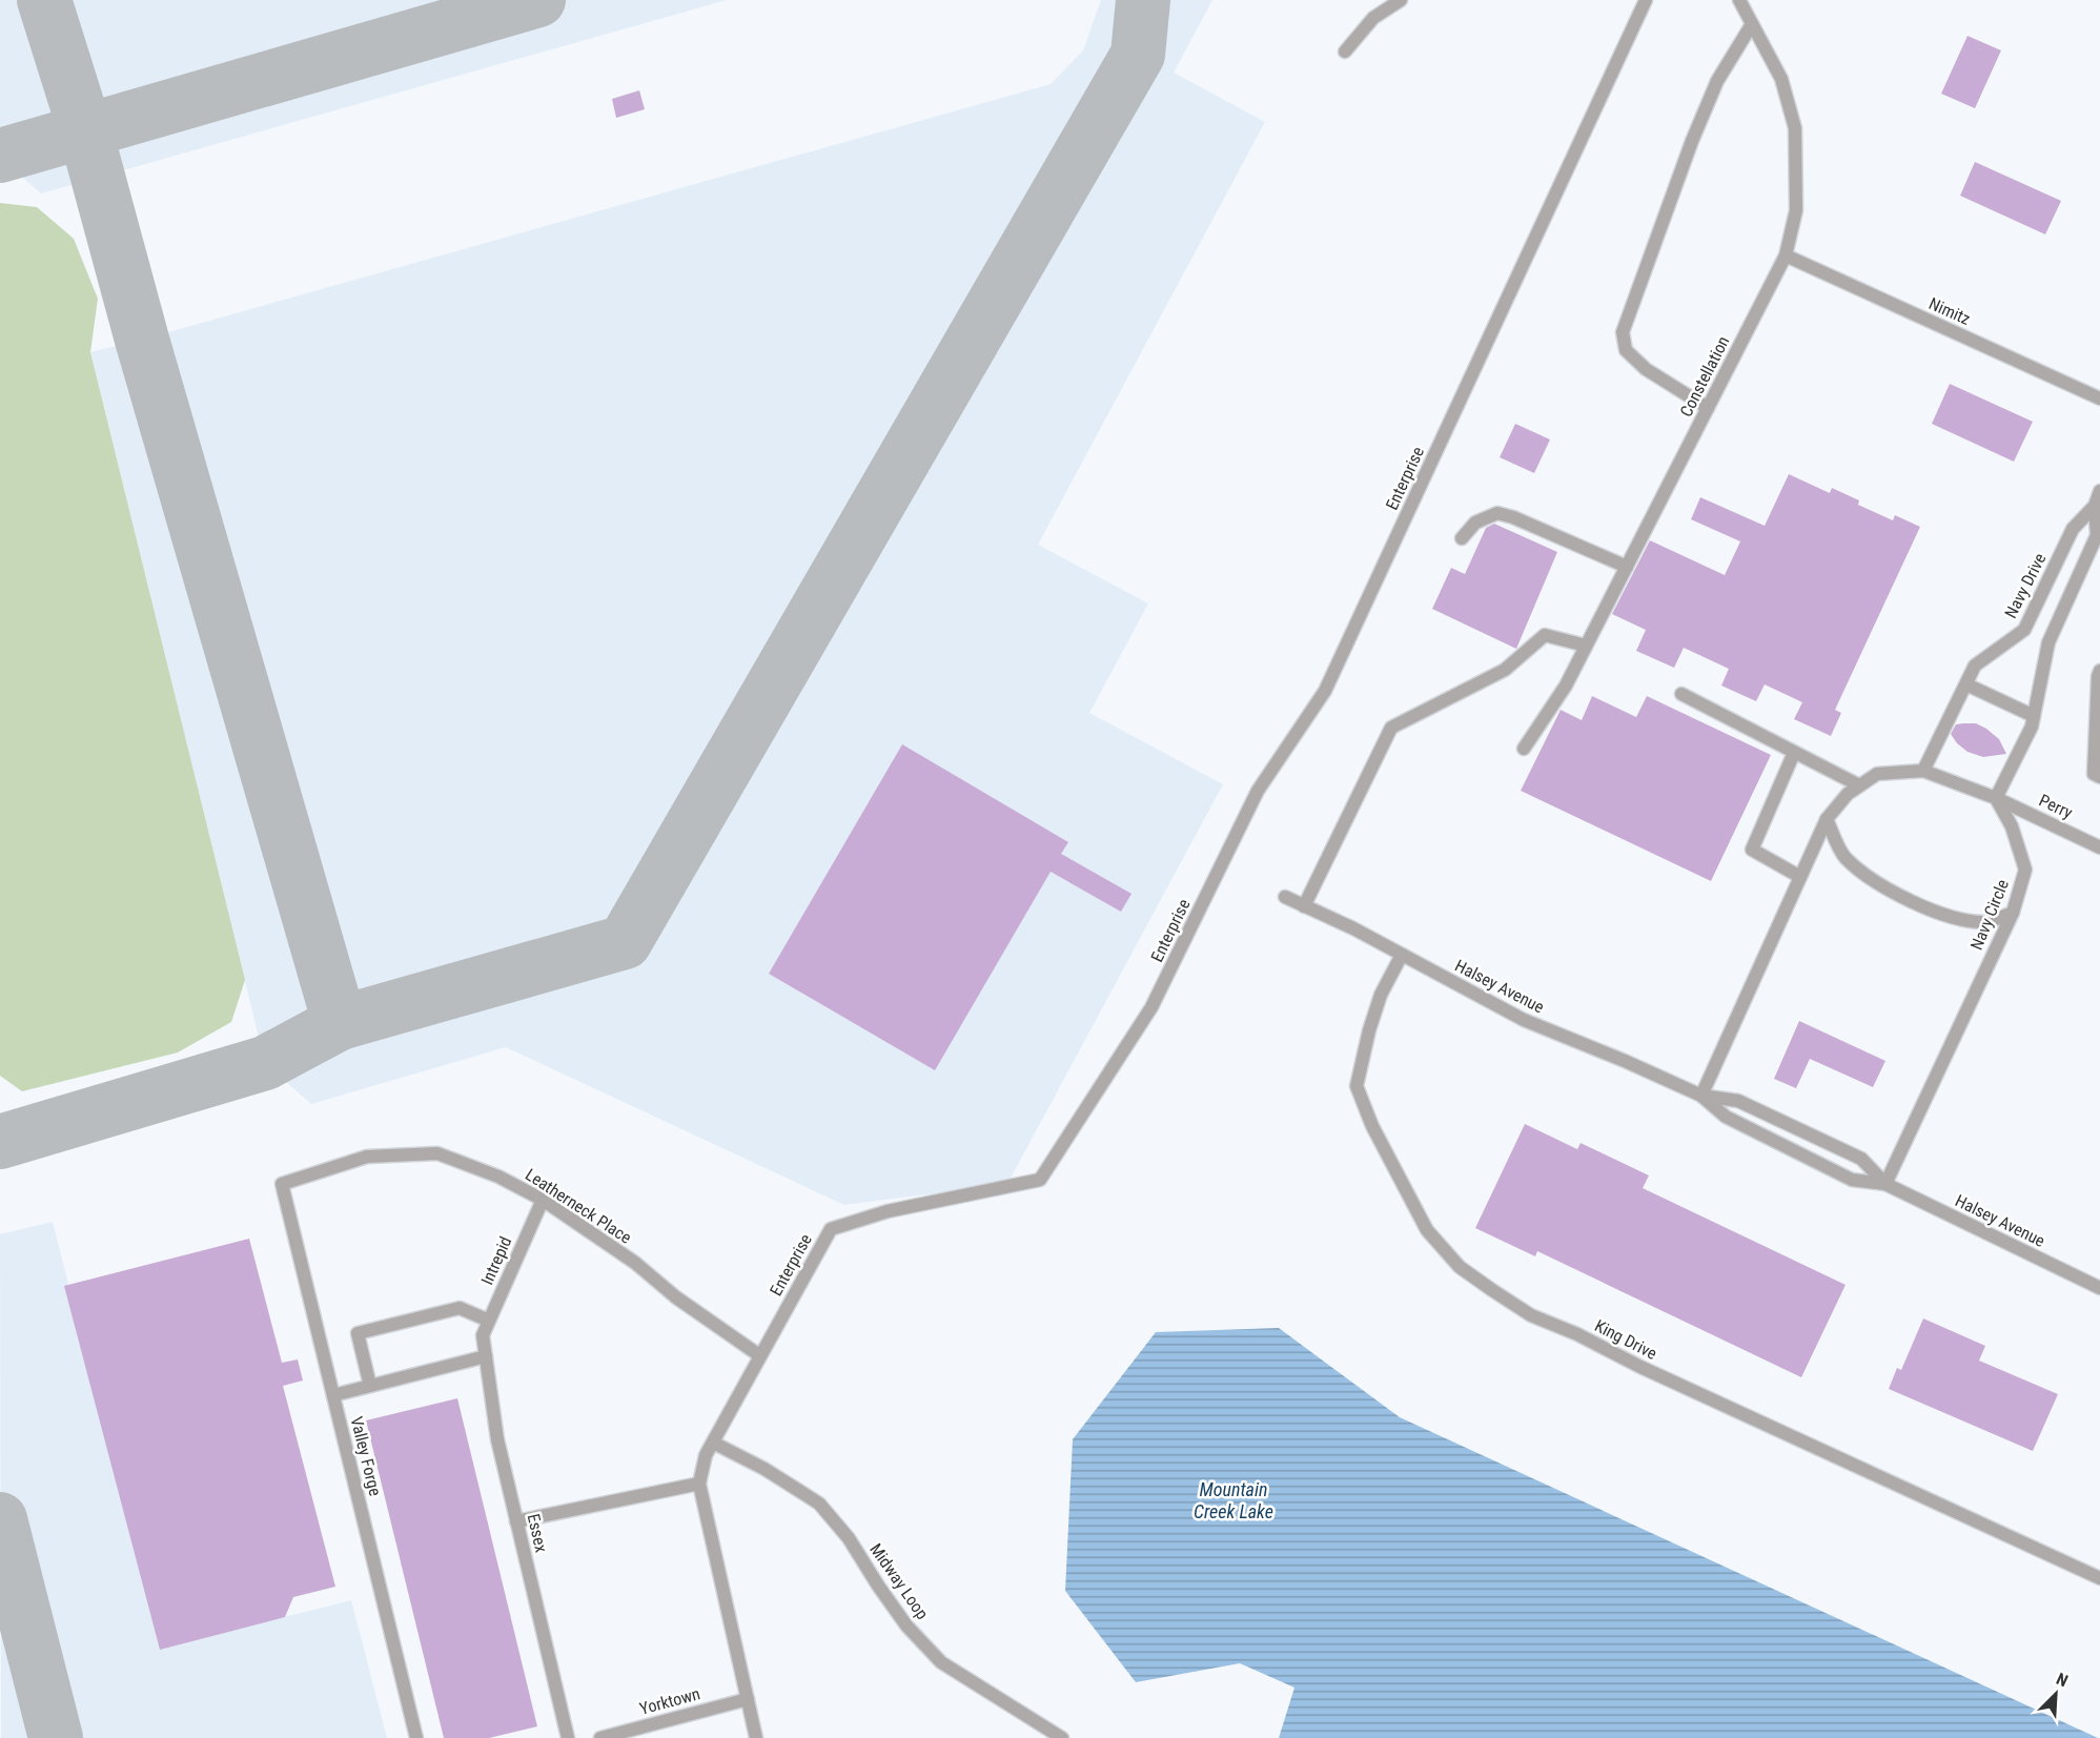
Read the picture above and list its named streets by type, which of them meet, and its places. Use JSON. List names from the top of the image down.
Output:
{
  "streets": {
    "lane": [
      "Nimitz",
      "Constellation",
      "Enterprise",
      "Navy Drive",
      "Perry",
      "Navy Circle",
      "Halsey Avenue",
      "Leatherneck Place",
      "Intrepid",
      "King Drive",
      "Valley Forge",
      "Essex",
      "Midway Loop",
      "Yorktown"
    ]
  },
  "crossings": [
    ["Nimitz", "Constellation"],
    ["Enterprise", "Leatherneck Place"],
    ["Enterprise", "Midway Loop"],
    ["Enterprise", "Yorktown"],
    ["Navy Drive", "Perry"],
    ["Navy Drive", "Navy Circle"],
    ["Perry", "Navy Circle"],
    ["Navy Circle", "Halsey Avenue"],
    ["Halsey Avenue", "King Drive"],
    ["Leatherneck Place", "Intrepid"],
    ["Leatherneck Place", "Valley Forge"],
    ["Intrepid", "Essex"]
  ],
  "water": ["Mountain Creek Lake"],
  "north": "top right"
}
